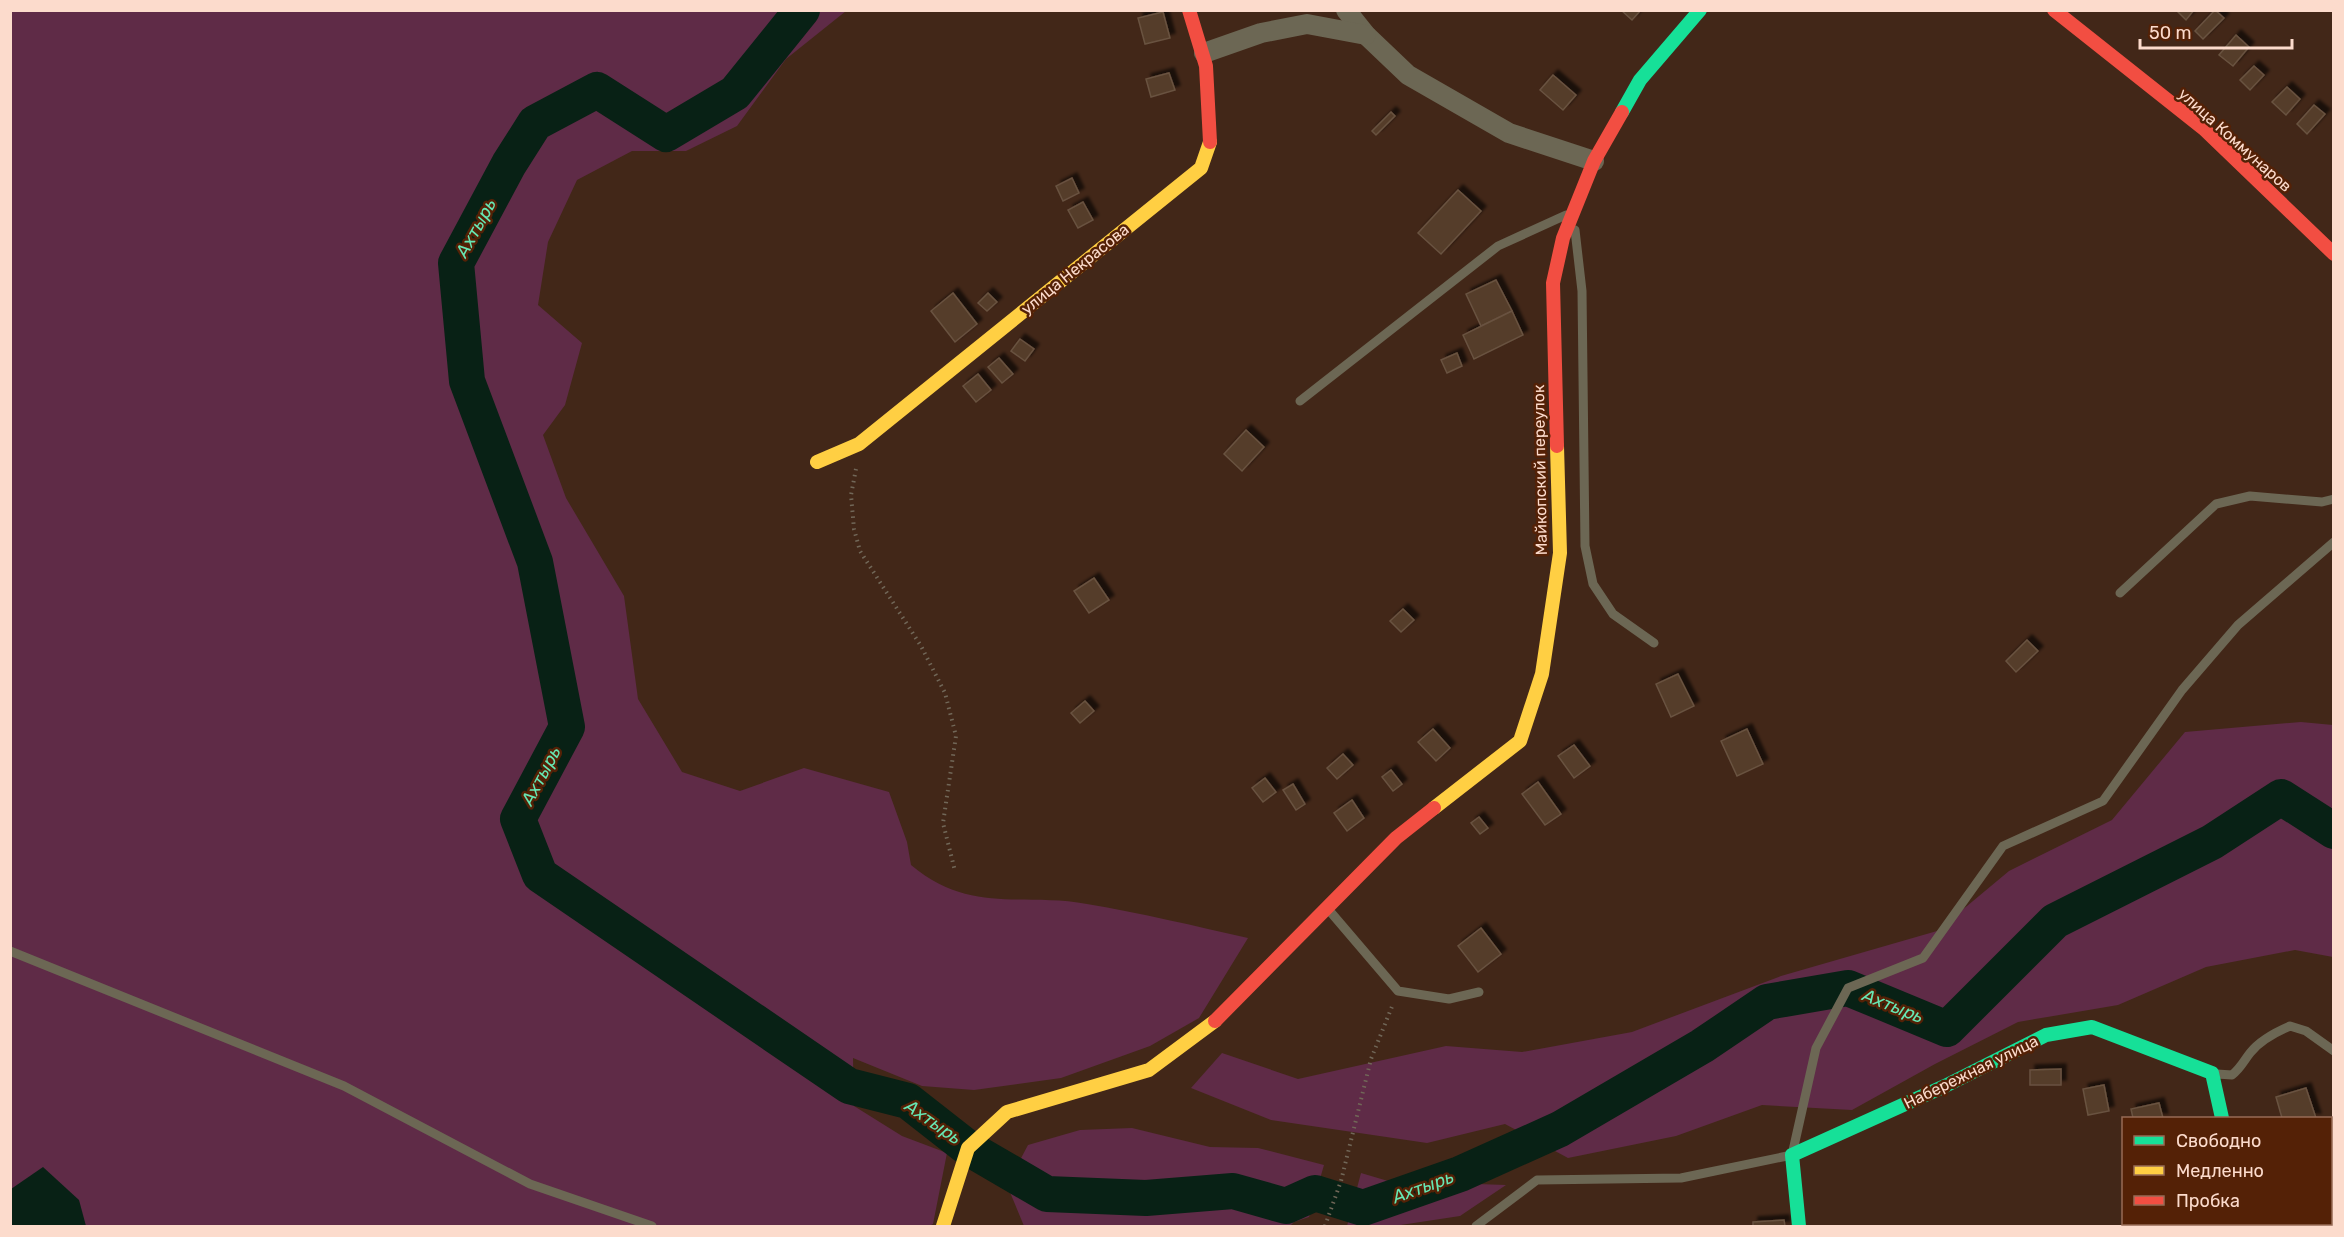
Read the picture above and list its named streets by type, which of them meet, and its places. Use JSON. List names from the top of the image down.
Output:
{
  "streets": {
    "street": [
      "улица Коммунаров",
      "улица Некрасова",
      "Майкопский переулок",
      "Набережная улица"
    ]
  },
  "water": ["Ахтырь"],
  "legend": ["Свободно", "Медленно", "Пробка"],
  "scale_bar": "50 m"
}
